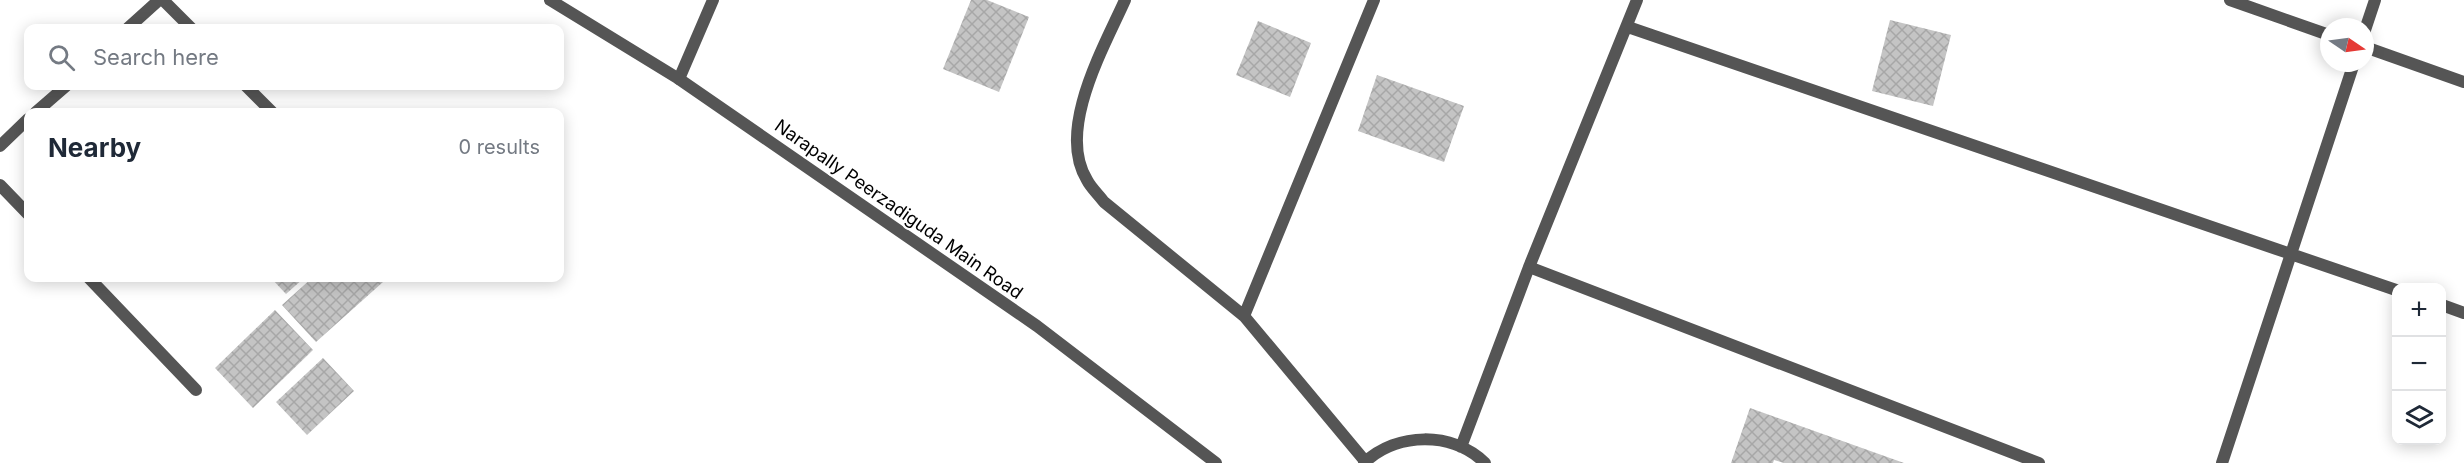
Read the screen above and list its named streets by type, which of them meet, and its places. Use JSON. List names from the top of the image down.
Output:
{
  "streets": {
    "street": ["Narapally Peerzadiguda Main Road"]
  },
  "north": "right",
  "page": {
    "search": "Search here",
    "heading": ["Nearby", "0 results"],
    "map_buttons": ["+", "−"]
  }
}
